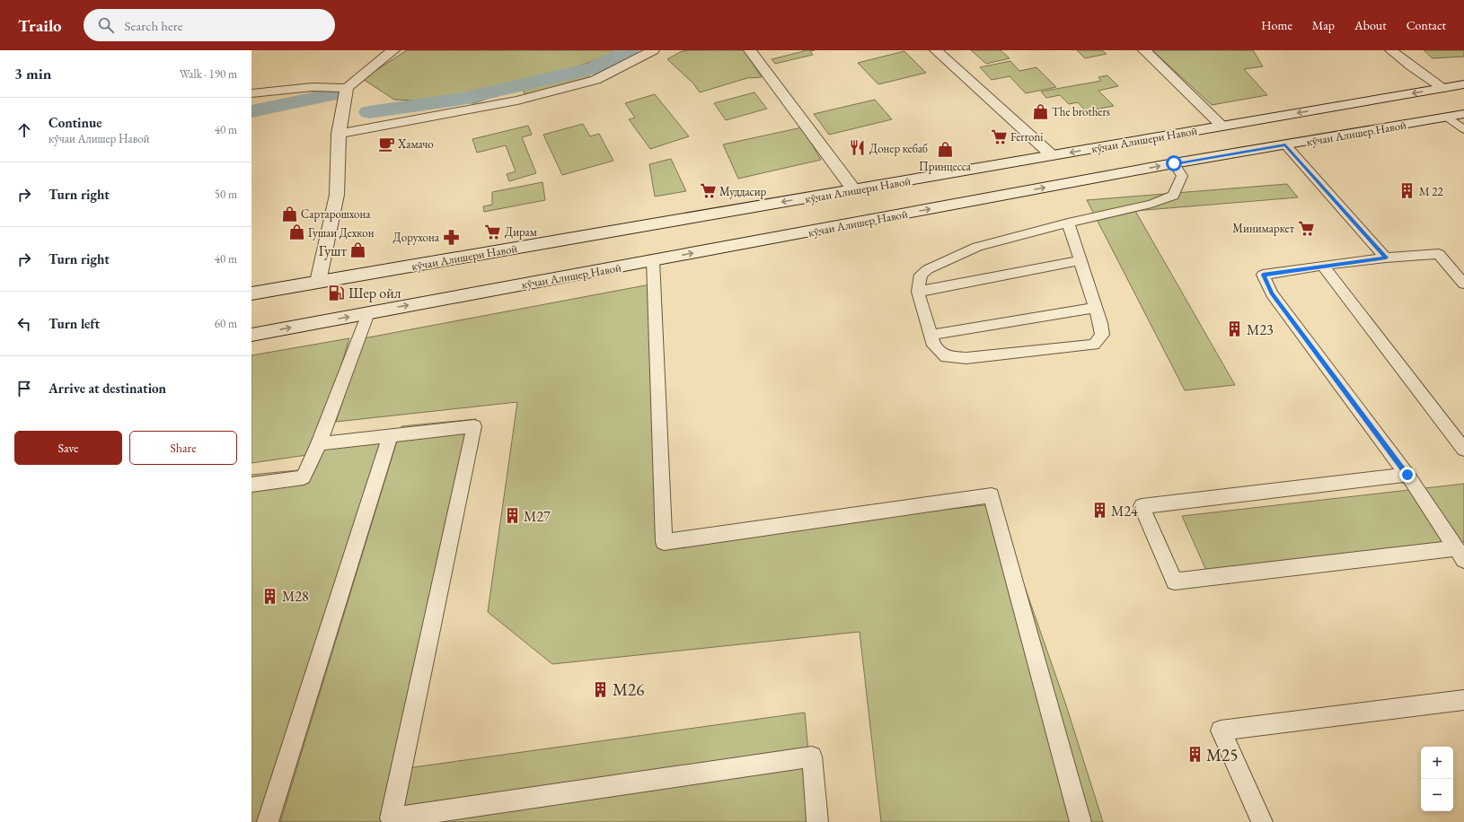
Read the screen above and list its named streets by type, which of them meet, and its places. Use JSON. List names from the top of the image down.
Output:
{
  "streets": {
    "street": ["кӯчаи Алишер Навоӣ", "кӯчаи Алишери Навоӣ"]
  },
  "one_way": ["кӯчаи Алишер Навоӣ"],
  "places": {
    "shop": [
      "The brothers",
      "Принцесса",
      "Сартарошхона",
      "Гушаи Дехкон",
      "Гушт"
    ],
    "supermarket": [
      "Ferroni",
      "Муддасир",
      "Минимаркет",
      "Дирам"
    ],
    "cafe": ["Хамачо"],
    "restaurant": ["Донер кебаб"],
    "building": [
      "M 22",
      "М23",
      "М24",
      "М27",
      "М28",
      "М26",
      "М25"
    ],
    "pharmacy": ["Дорухона"],
    "fuel station": ["Шер ойл"]
  },
  "page": {
    "header": "Trailo",
    "search": "Search here",
    "nav": [
      "Home",
      "Map",
      "About",
      "Contact"
    ],
    "heading": ["3 min", "Walk · 190 m"],
    "list": [
      ["Continue", "кӯчаи Алишер Навоӣ", "40 m"],
      ["Turn right", "50 m"],
      ["Turn right", "40 m"],
      ["Turn left", "60 m"],
      "Arrive at destination"
    ],
    "buttons": ["Save", "Share"],
    "map_buttons": ["+", "−"]
  }
}
